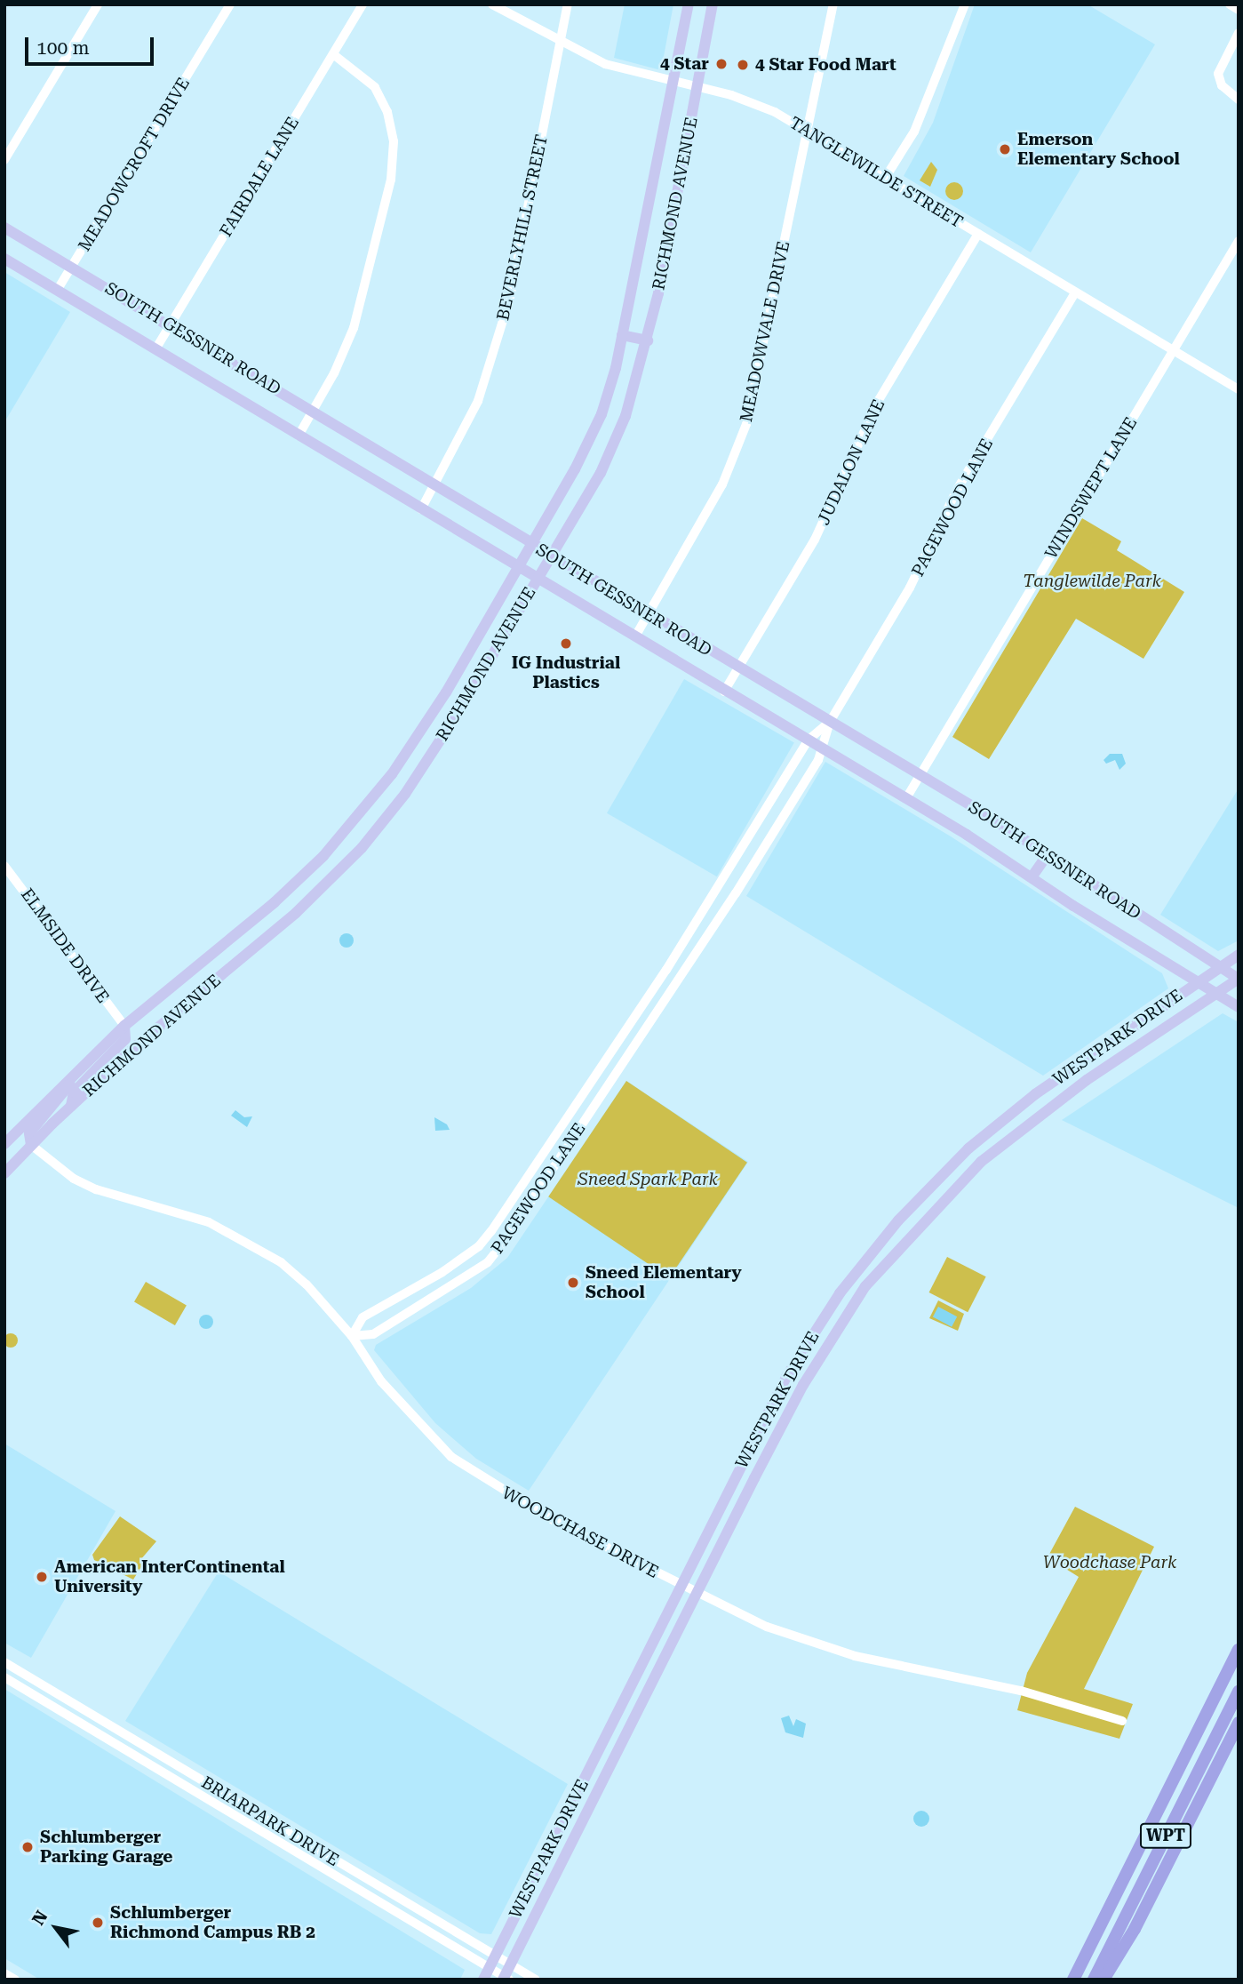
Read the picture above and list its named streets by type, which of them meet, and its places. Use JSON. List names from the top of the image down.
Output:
{
  "streets": {
    "highway": ["WPT"],
    "main road": ["RICHMOND AVENUE", "SOUTH GESSNER ROAD", "WESTPARK DRIVE"],
    "street": [
      "MEADOWCROFT DRIVE",
      "TANGLEWILDE STREET",
      "FAIRDALE LANE",
      "BEVERLYHILL STREET",
      "MEADOWVALE DRIVE",
      "JUDALON LANE",
      "WINDSWEPT LANE",
      "PAGEWOOD LANE",
      "ELMSIDE DRIVE",
      "WOODCHASE DRIVE",
      "BRIARPARK DRIVE"
    ]
  },
  "crossings": [
    ["MEADOWCROFT DRIVE", "SOUTH GESSNER ROAD"],
    ["TANGLEWILDE STREET", "RICHMOND AVENUE"],
    ["TANGLEWILDE STREET", "BEVERLYHILL STREET"],
    ["TANGLEWILDE STREET", "MEADOWVALE DRIVE"],
    ["TANGLEWILDE STREET", "JUDALON LANE"],
    ["TANGLEWILDE STREET", "WINDSWEPT LANE"],
    ["TANGLEWILDE STREET", "PAGEWOOD LANE"],
    ["FAIRDALE LANE", "SOUTH GESSNER ROAD"],
    ["RICHMOND AVENUE", "SOUTH GESSNER ROAD"],
    ["RICHMOND AVENUE", "ELMSIDE DRIVE"],
    ["RICHMOND AVENUE", "WOODCHASE DRIVE"],
    ["BEVERLYHILL STREET", "SOUTH GESSNER ROAD"],
    ["MEADOWVALE DRIVE", "SOUTH GESSNER ROAD"],
    ["SOUTH GESSNER ROAD", "JUDALON LANE"],
    ["SOUTH GESSNER ROAD", "WINDSWEPT LANE"],
    ["SOUTH GESSNER ROAD", "PAGEWOOD LANE"],
    ["SOUTH GESSNER ROAD", "WESTPARK DRIVE"],
    ["PAGEWOOD LANE", "WOODCHASE DRIVE"],
    ["WESTPARK DRIVE", "WOODCHASE DRIVE"],
    ["WESTPARK DRIVE", "BRIARPARK DRIVE"]
  ],
  "parks": ["Tanglewilde Park", "Sneed Spark Park", "Woodchase Park"],
  "places": [
    "4 Star",
    "4 Star Food Mart",
    "Emerson Elementary School",
    "IG Industrial Plastics",
    "Sneed Elementary School",
    "American InterContinental University",
    "Schlumberger Parking Garage",
    "Schlumberger Richmond Campus RB 2"
  ],
  "scale_bar": "100 m",
  "north": "top left"
}
